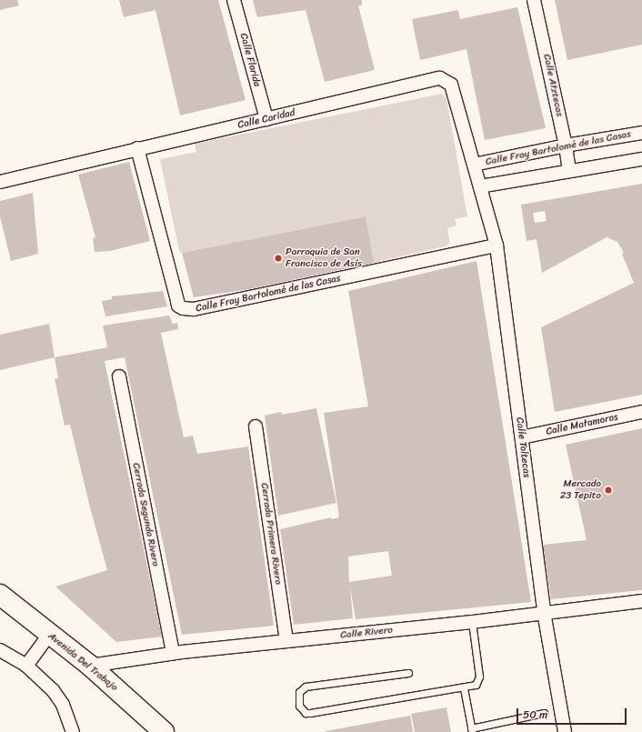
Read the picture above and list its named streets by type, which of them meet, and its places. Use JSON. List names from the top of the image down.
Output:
{
  "streets": {
    "main road": ["Avenida Del Trabajo"],
    "street": [
      "Calle Florida",
      "Calle Atztecas",
      "Calle Caridad",
      "Calle Fray Bartolomé de las Casas",
      "Calle Matamoros",
      "Calle Toltecas",
      "Cerrada Segunda Rivero",
      "Cerrada Primera Rivero",
      "Calle Rivero"
    ]
  },
  "crossings": [
    ["Calle Florida", "Calle Caridad"],
    ["Calle Atztecas", "Calle Fray Bartolomé de las Casas"],
    ["Calle Caridad", "Calle Fray Bartolomé de las Casas"],
    ["Calle Caridad", "Calle Toltecas"],
    ["Calle Fray Bartolomé de las Casas", "Calle Toltecas"],
    ["Calle Matamoros", "Calle Toltecas"],
    ["Calle Toltecas", "Calle Rivero"],
    ["Cerrada Segunda Rivero", "Calle Rivero"],
    ["Cerrada Primera Rivero", "Calle Rivero"],
    ["Calle Rivero", "Avenida Del Trabajo"]
  ],
  "places": ["Parroquia de San Francisco de Asís", "Mercado 23 Tepito"],
  "scale_bar": "50 m"
}
